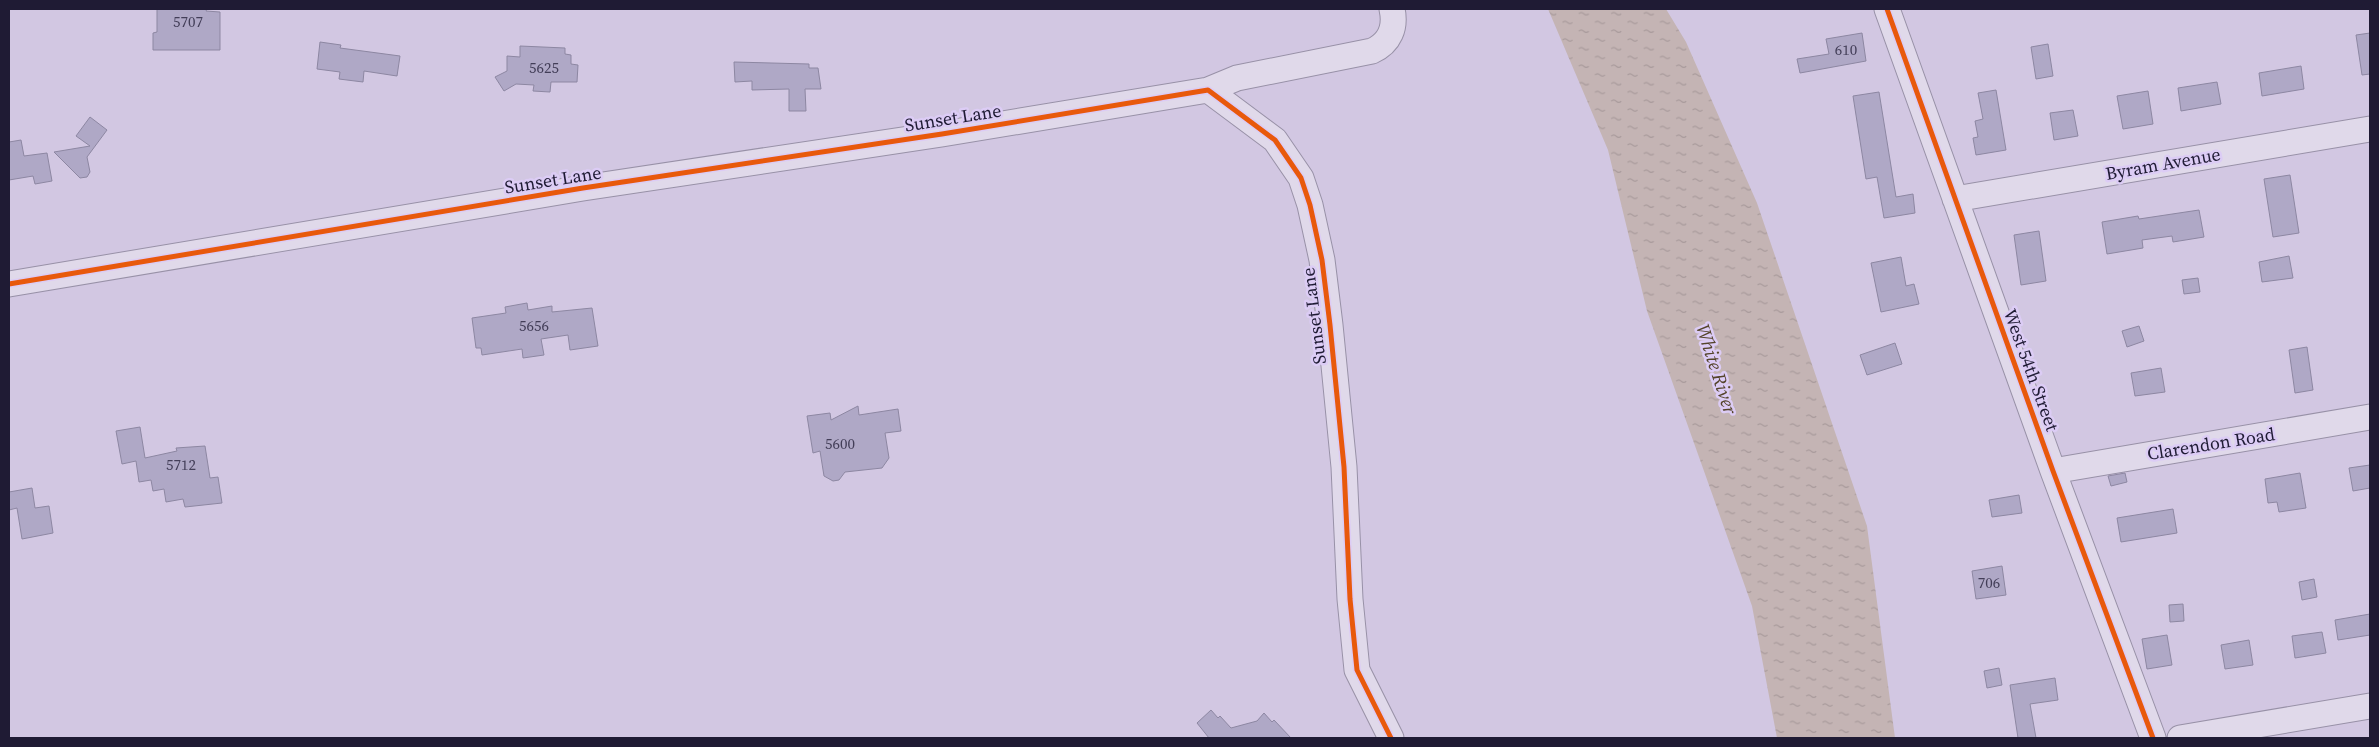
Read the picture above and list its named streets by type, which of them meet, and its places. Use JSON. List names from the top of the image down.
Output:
{
  "streets": {
    "street": [
      "Sunset Lane",
      "Byram Avenue",
      "West 54th Street",
      "Clarendon Road"
    ]
  },
  "crossings": [
    ["Byram Avenue", "West 54th Street"],
    ["West 54th Street", "Clarendon Road"]
  ],
  "water": ["White River"],
  "house_numbers": [
    "5707",
    "610",
    "5625",
    "5656",
    "5600",
    "5712",
    "706"
  ]
}
